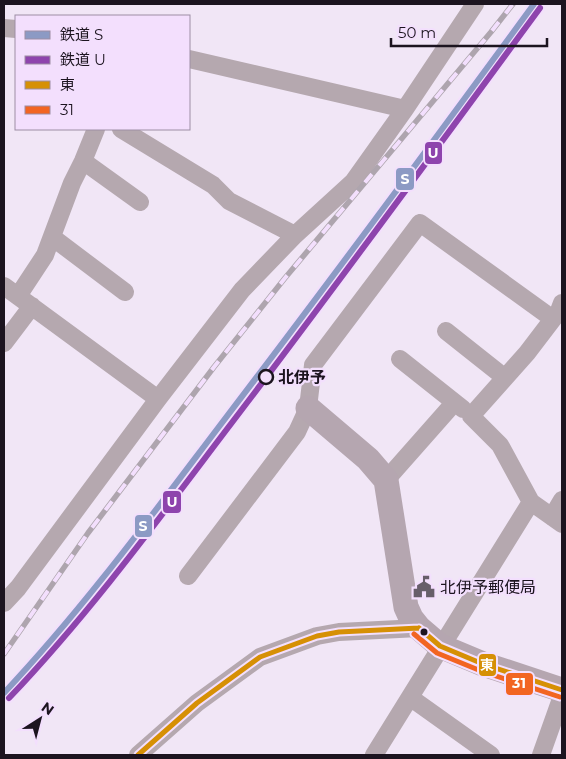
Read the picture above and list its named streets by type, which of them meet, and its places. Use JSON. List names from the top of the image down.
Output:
{
  "places": {
    "other": ["北伊予"],
    "public building": ["北伊予郵便局"]
  },
  "lines": [
    "rail line S",
    "rail line U",
    "transit line 東",
    "transit line 31"
  ],
  "legend": [
    "鉄道 S",
    "鉄道 U",
    "東",
    "31"
  ],
  "scale_bar": "50 m",
  "north": "top right"
}
